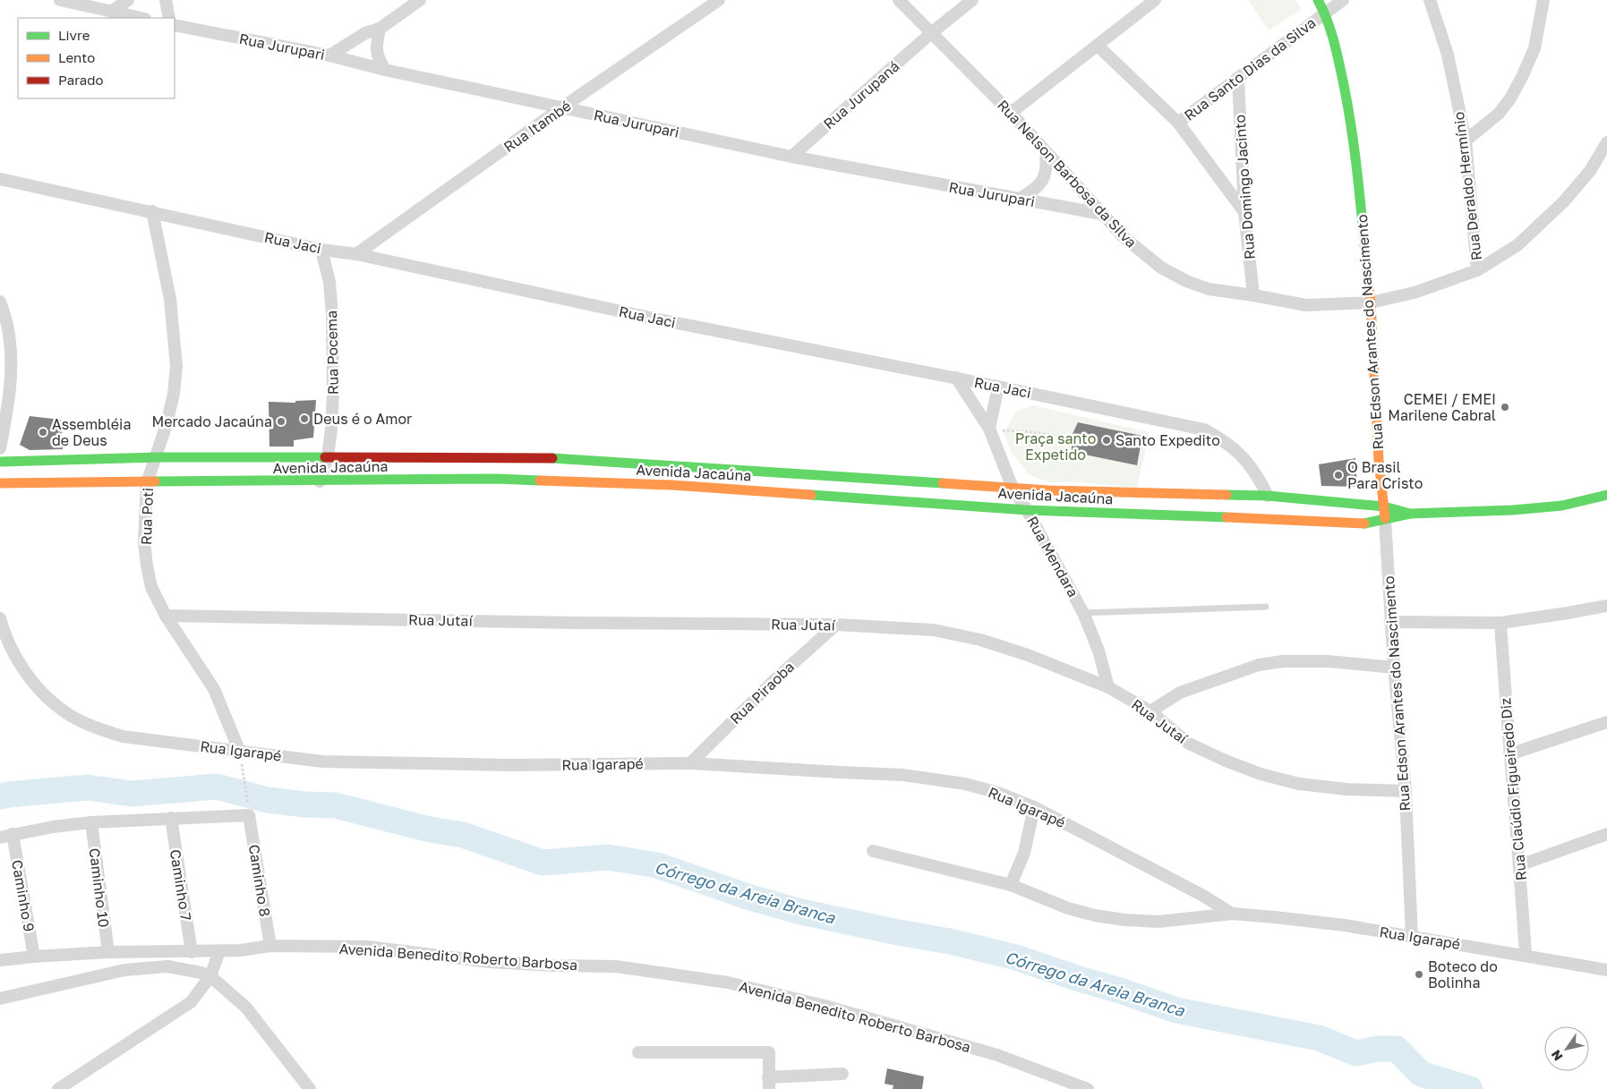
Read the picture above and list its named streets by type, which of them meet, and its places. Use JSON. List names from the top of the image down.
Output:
{
  "streets": {
    "street": [
      "Rua Jurupari",
      "Rua Santo Dias da Silva",
      "Rua Jurupaná",
      "Rua Itambé",
      "Rua Nelson Barbosa da Silva",
      "Rua Deraldo Hermínio",
      "Rua Domingo Jacinto",
      "Rua Jaci",
      "Rua Edson Arantes do Nascimento",
      "Rua Pocema",
      "Avenida Jacaúna",
      "Rua Poti",
      "Rua Mendara",
      "Rua Jutaí",
      "Rua Piraoba",
      "Rua Igarapé",
      "Rua Claúdio Figueiredo Diz",
      "Caminho 8",
      "Caminho 7",
      "Caminho 10",
      "Caminho 9",
      "Avenida Benedito Roberto Barbosa"
    ]
  },
  "crossings": [
    ["Rua Jurupari", "Rua Jurupaná"],
    ["Rua Jurupari", "Rua Itambé"],
    ["Rua Jurupari", "Rua Nelson Barbosa da Silva"],
    ["Rua Santo Dias da Silva", "Rua Domingo Jacinto"],
    ["Rua Santo Dias da Silva", "Rua Edson Arantes do Nascimento"],
    ["Rua Jurupaná", "Rua Nelson Barbosa da Silva"],
    ["Rua Itambé", "Rua Jaci"],
    ["Rua Nelson Barbosa da Silva", "Rua Deraldo Hermínio"],
    ["Rua Nelson Barbosa da Silva", "Rua Domingo Jacinto"],
    ["Rua Nelson Barbosa da Silva", "Rua Edson Arantes do Nascimento"],
    ["Rua Jaci", "Rua Pocema"],
    ["Rua Jaci", "Avenida Jacaúna"],
    ["Rua Jaci", "Rua Poti"],
    ["Rua Jaci", "Rua Mendara"],
    ["Rua Edson Arantes do Nascimento", "Avenida Jacaúna"],
    ["Rua Edson Arantes do Nascimento", "Rua Jutaí"],
    ["Rua Edson Arantes do Nascimento", "Rua Igarapé"],
    ["Rua Pocema", "Avenida Jacaúna"],
    ["Avenida Jacaúna", "Rua Poti"],
    ["Avenida Jacaúna", "Rua Mendara"],
    ["Rua Poti", "Rua Jutaí"],
    ["Rua Poti", "Rua Igarapé"],
    ["Rua Mendara", "Rua Jutaí"],
    ["Rua Jutaí", "Rua Piraoba"],
    ["Rua Piraoba", "Rua Igarapé"],
    ["Rua Igarapé", "Rua Claúdio Figueiredo Diz"],
    ["Caminho 8", "Avenida Benedito Roberto Barbosa"],
    ["Caminho 7", "Avenida Benedito Roberto Barbosa"],
    ["Caminho 10", "Avenida Benedito Roberto Barbosa"],
    ["Caminho 9", "Avenida Benedito Roberto Barbosa"]
  ],
  "water": ["Córrego da Areia Branca"],
  "parks": ["Praça santo Expetido"],
  "places": [
    "CEMEI / EMEI Marilene Cabral",
    "Deus é o Amor",
    "Mercado Jacaúna",
    "Assembléia de Deus",
    "Santo Expedito",
    "O Brasil Para Cristo",
    "Boteco do Bolinha"
  ],
  "legend": ["Livre", "Lento", "Parado"],
  "north": "bottom left"
}
